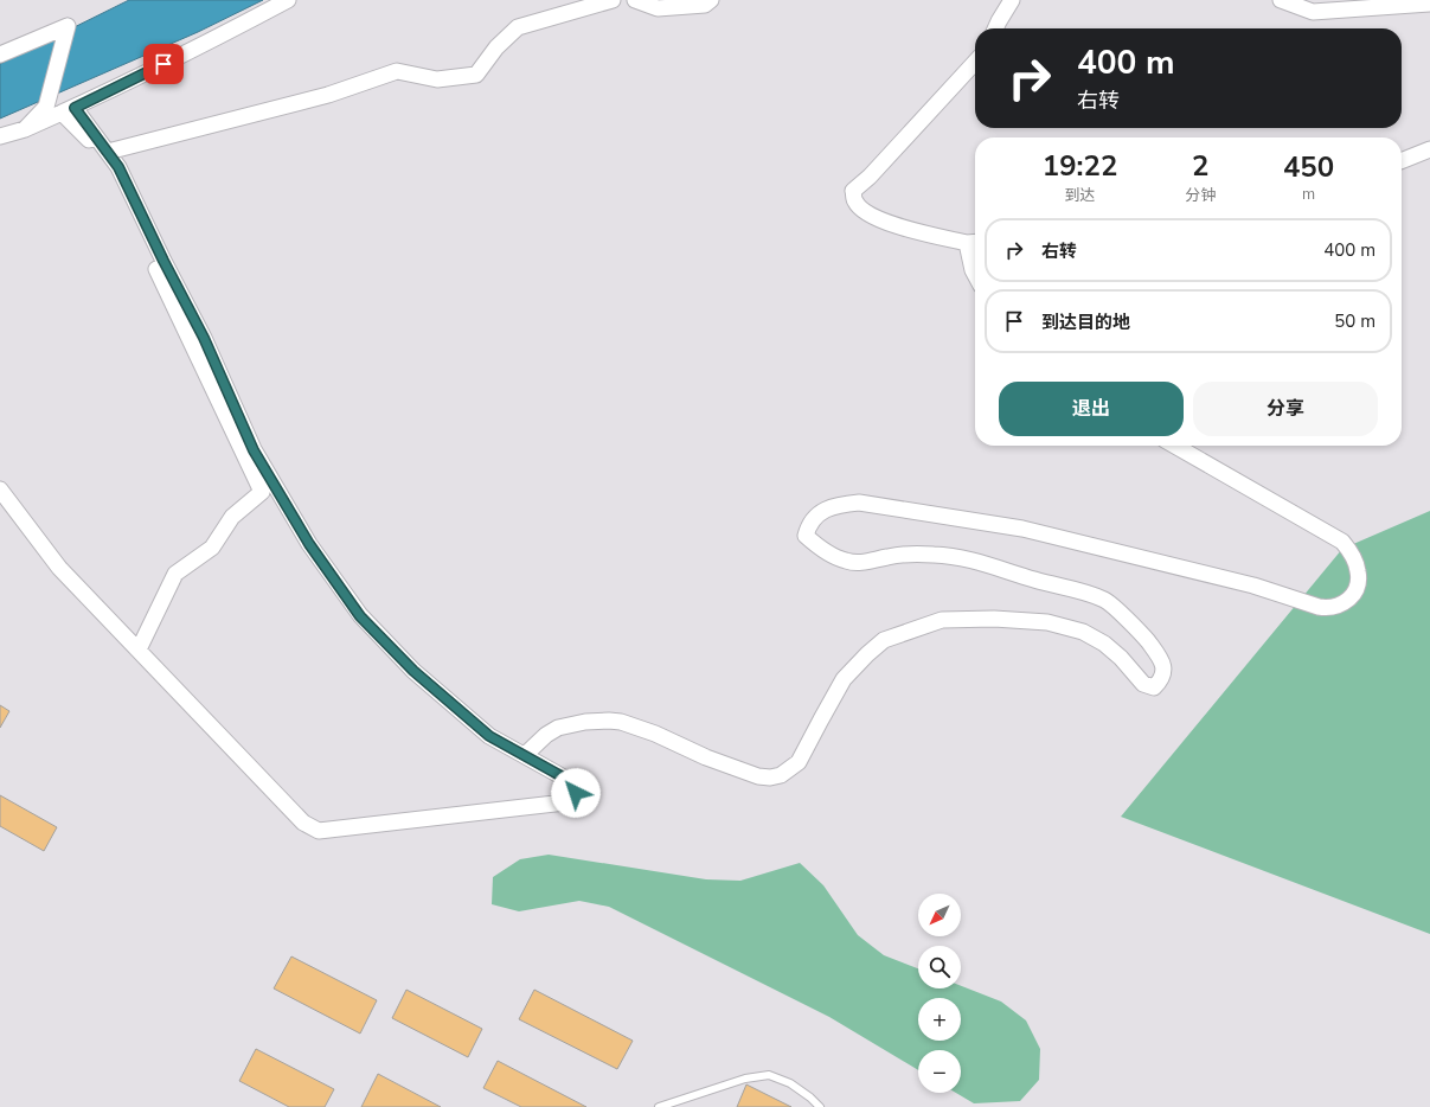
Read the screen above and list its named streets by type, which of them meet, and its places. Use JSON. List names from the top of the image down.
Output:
{
  "north": "bottom left",
  "page": {
    "turn": ["400 m", "右转"],
    "eta": [
      "19:22",
      "到达",
      "2",
      "分钟",
      "450",
      "m"
    ],
    "list": [
      {
        "name": "右转",
        "value": "400 m"
      },
      {
        "name": "到达目的地",
        "value": "50 m"
      }
    ],
    "buttons": ["退出", "分享"],
    "map_buttons": ["+", "−"]
  }
}
